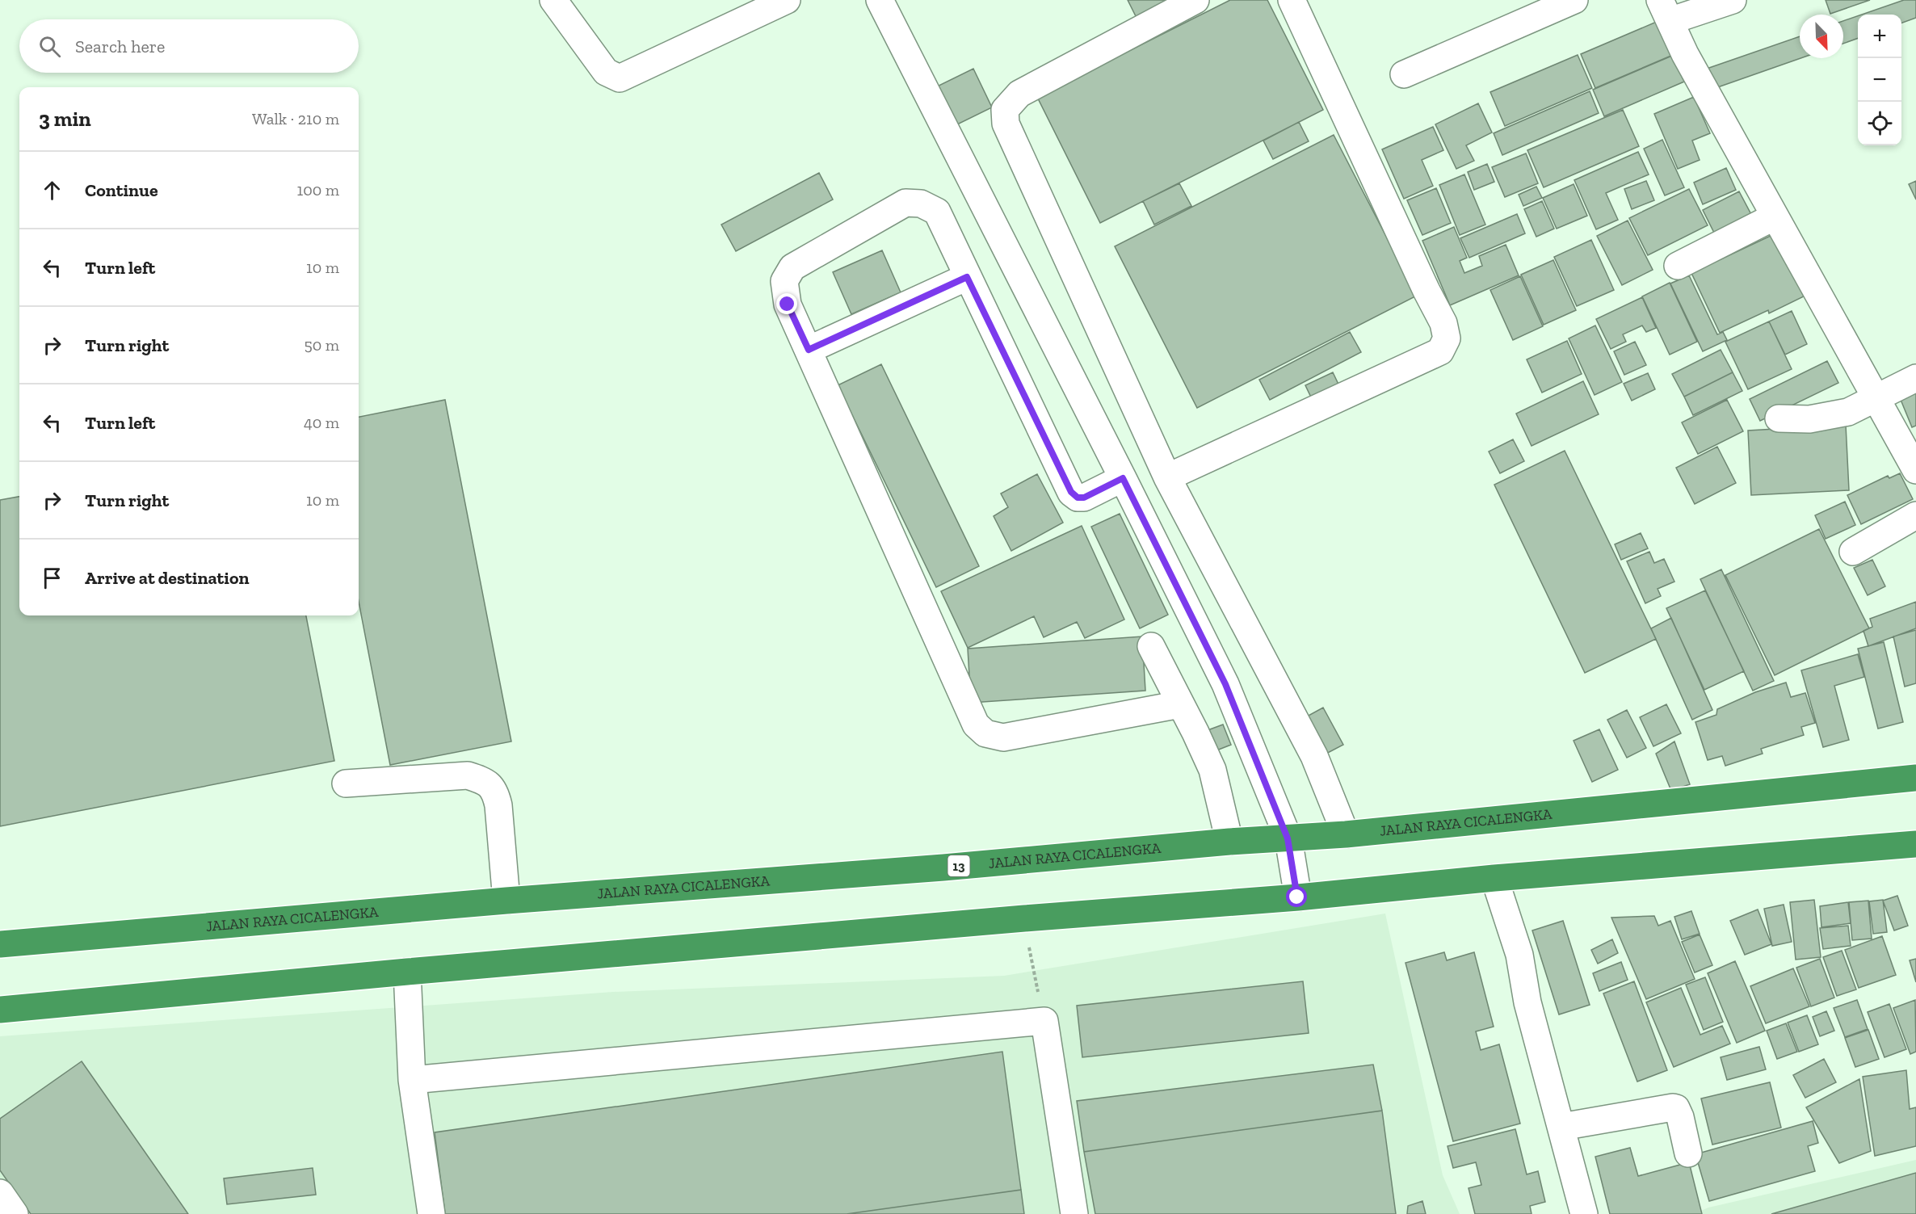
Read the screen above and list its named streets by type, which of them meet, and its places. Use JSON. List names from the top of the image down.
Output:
{
  "streets": {
    "highway": ["JALAN RAYA CICALENGKA", "13"]
  },
  "north": "bottom right",
  "page": {
    "map_buttons": ["+", "−"],
    "search": "Search here",
    "heading": ["3 min", "Walk · 210 m"],
    "list": [
      ["Continue", "100 m"],
      ["Turn left", "10 m"],
      ["Turn right", "50 m"],
      ["Turn left", "40 m"],
      ["Turn right", "10 m"],
      "Arrive at destination"
    ]
  }
}
